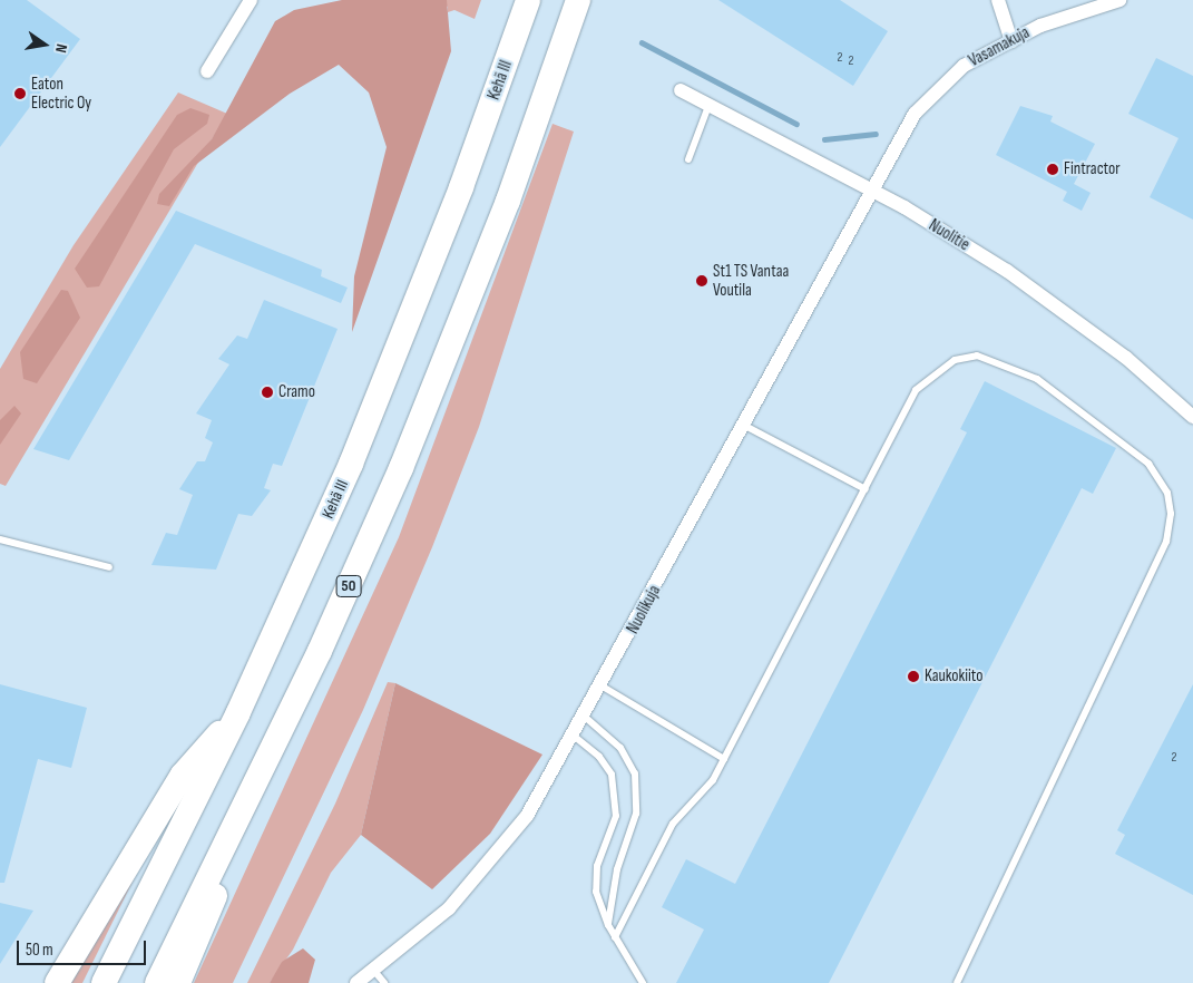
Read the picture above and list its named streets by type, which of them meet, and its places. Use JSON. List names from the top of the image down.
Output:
{
  "streets": {
    "highway": ["Kehä III", "50"],
    "street": ["Vasamakuja", "Nuolitie", "Nuolikuja"]
  },
  "crossings": [
    ["Vasamakuja", "Nuolitie"],
    ["Vasamakuja", "Nuolikuja"],
    ["Nuolitie", "Nuolikuja"]
  ],
  "places": [
    "Eaton Electric Oy",
    "Fintractor",
    "St1 TS Vantaa Voutila",
    "Cramo",
    "Kaukokiito"
  ],
  "house_numbers": ["2", "2", "2"],
  "scale_bar": "50 m",
  "north": "right"
}
